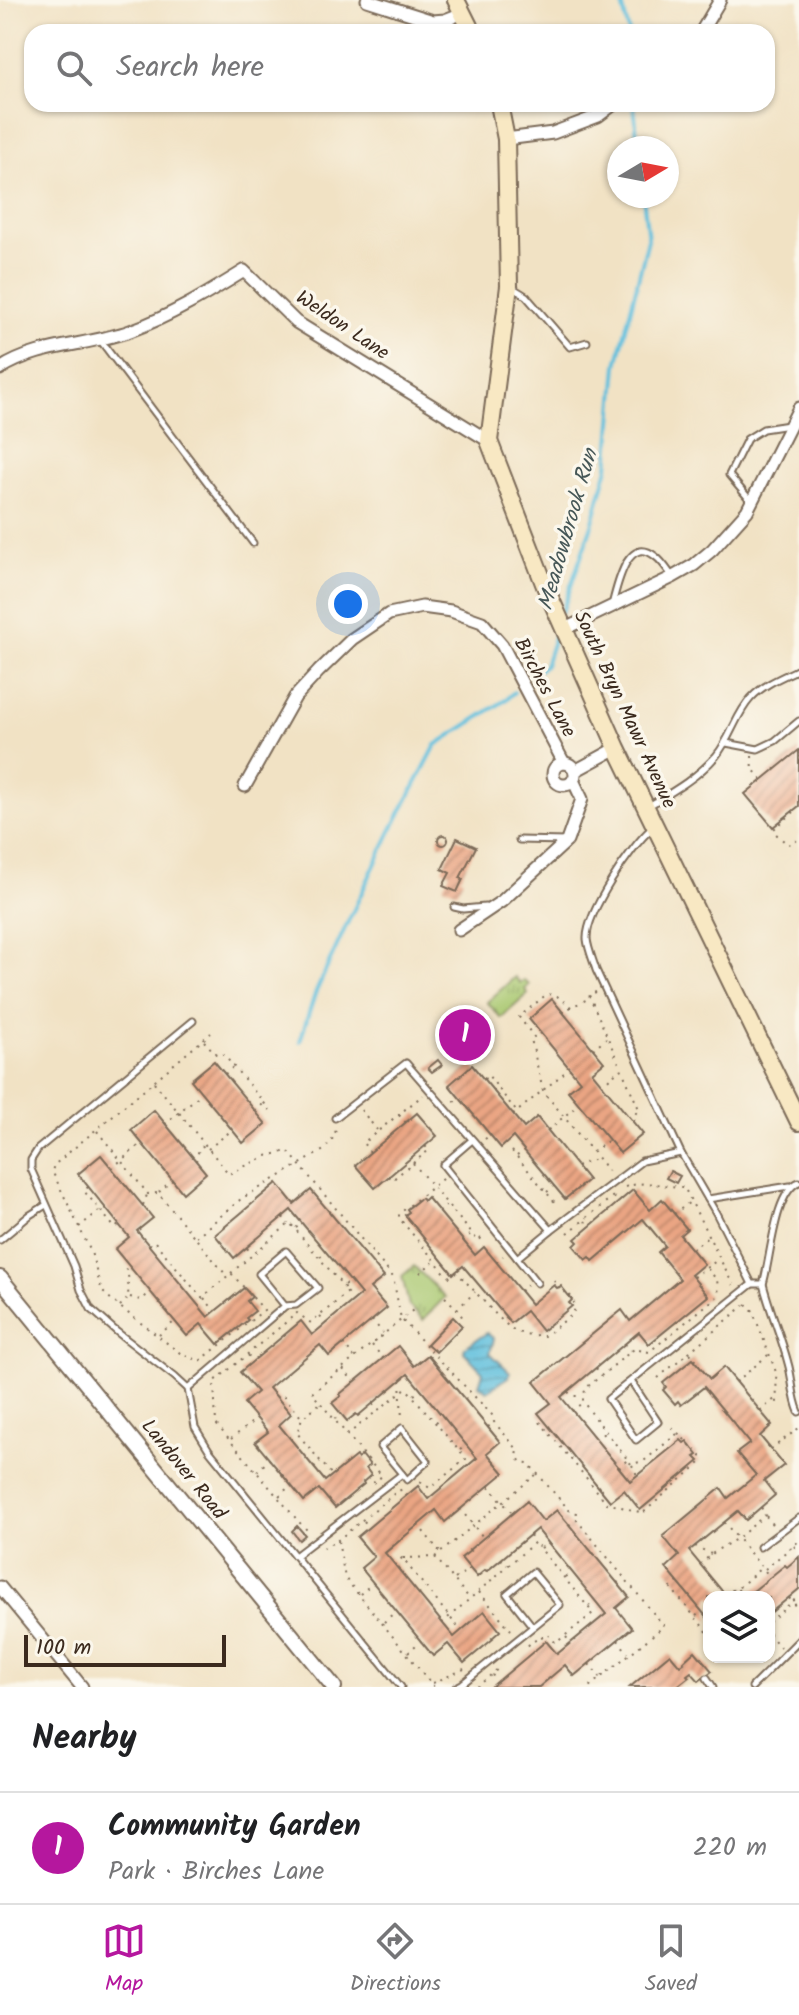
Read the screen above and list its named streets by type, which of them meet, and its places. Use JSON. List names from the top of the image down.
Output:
{
  "streets": {
    "main road": ["South Bryn Mawr Avenue"],
    "street": ["Weldon Lane", "Birches Lane", "Landover Road"]
  },
  "crossings": [
    ["Weldon Lane", "South Bryn Mawr Avenue"]
  ],
  "water": ["Meadowbrook Run"],
  "scale_bar": "100 m",
  "north": "right",
  "page": {
    "search": "Search here",
    "pins": "1",
    "scale": "100 m",
    "heading": "Nearby",
    "list": [
      {
        "mark": "1",
        "name": "Community Garden",
        "note": "Park · Birches Lane",
        "value": "220 m"
      }
    ],
    "nav": ["Map", "Directions", "Saved"]
  }
}
